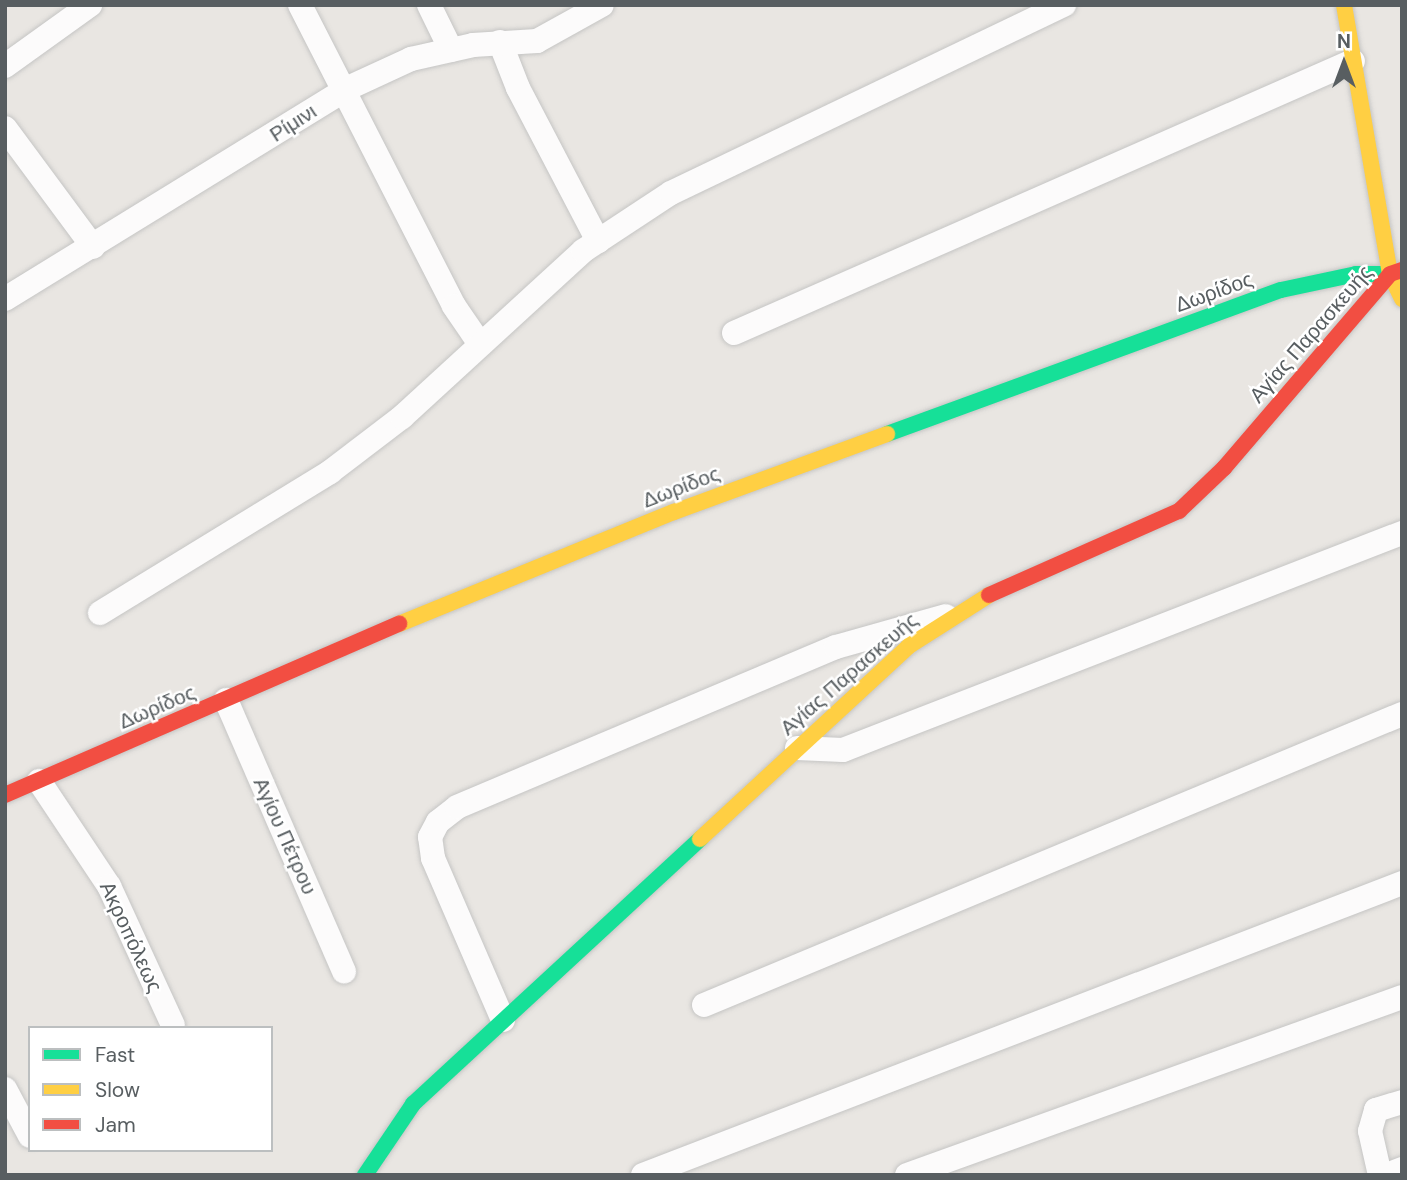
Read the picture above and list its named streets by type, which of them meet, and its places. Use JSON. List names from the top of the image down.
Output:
{
  "streets": {
    "street": [
      "Ρίμινι",
      "Δωρίδος",
      "Αγίας Παρασκευής",
      "Αγίου Πέτρου",
      "Ακροπόλεως"
    ]
  },
  "crossings": [
    ["Δωρίδος", "Αγίας Παρασκευής"],
    ["Δωρίδος", "Αγίου Πέτρου"],
    ["Δωρίδος", "Ακροπόλεως"]
  ],
  "legend": ["Fast", "Slow", "Jam"],
  "north": "top"
}
